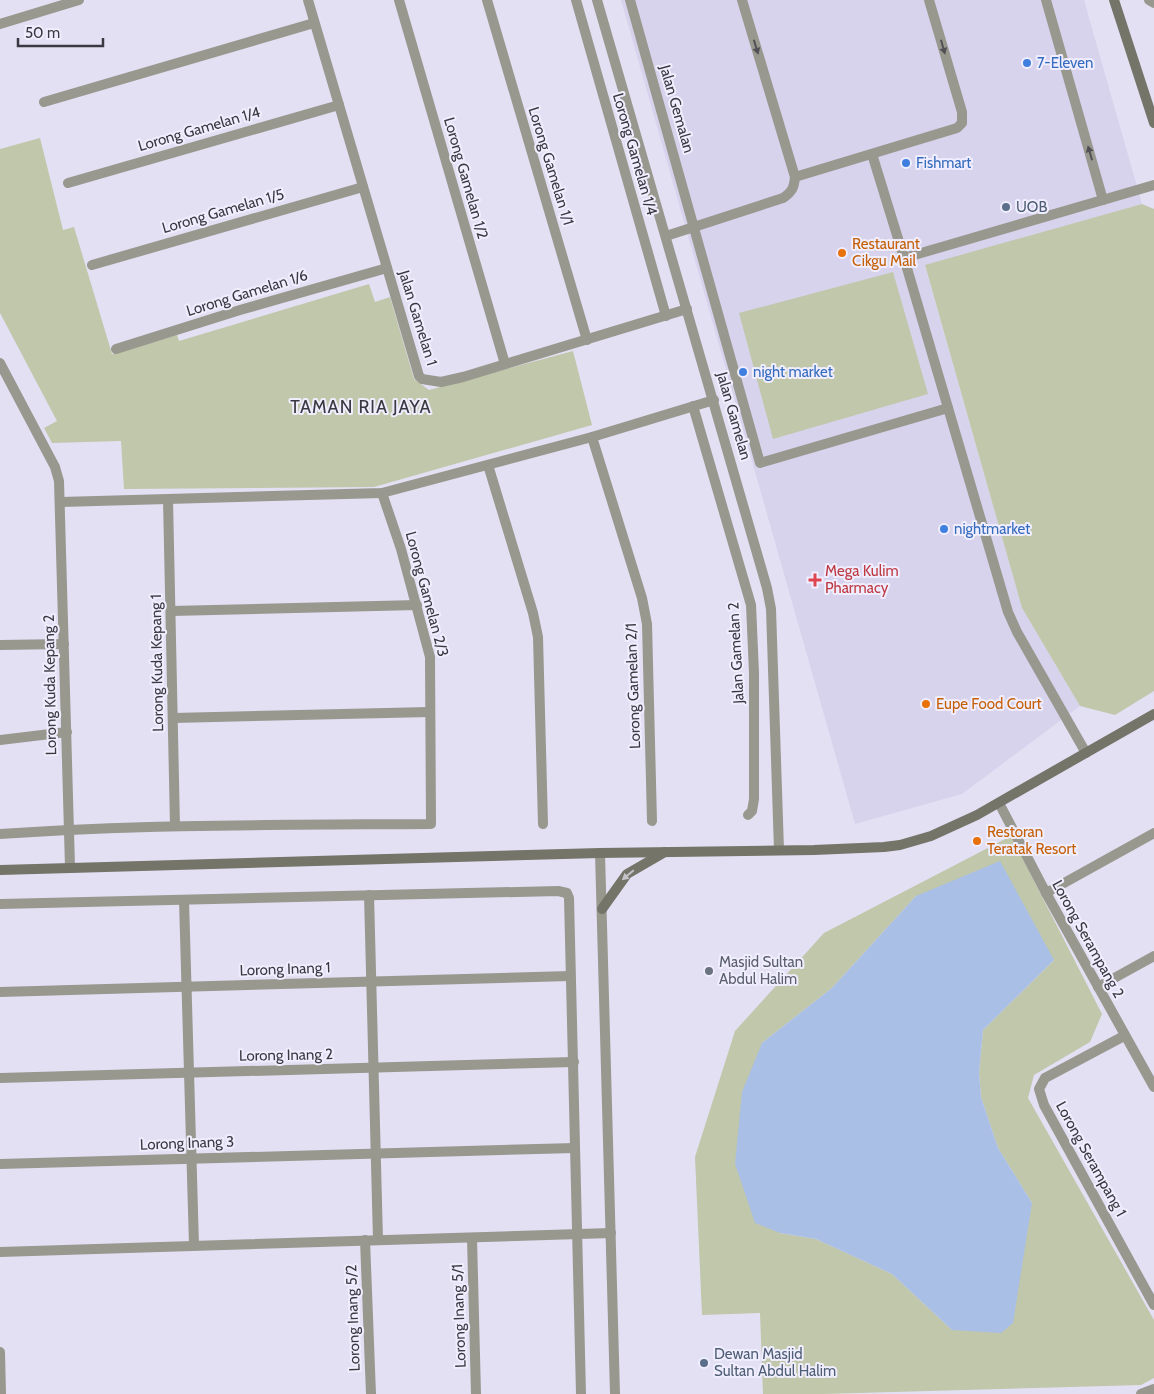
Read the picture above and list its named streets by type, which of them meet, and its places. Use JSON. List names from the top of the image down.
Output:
{
  "streets": {
    "street": [
      "Jalan Gemalan",
      "Lorong Gamelan 1/4",
      "Lorong Gamelan 1/1",
      "Lorong Gamelan 1/2",
      "Lorong Gamelan 1/5",
      "Lorong Gamelan 1/6",
      "Jalan Gamelan 1",
      "Jalan Gamelan",
      "Lorong Gamelan 2/3",
      "Jalan Gamelan 2",
      "Lorong Kuda Kepang 1",
      "Lorong Kuda Kepang 2",
      "Lorong Gamelan 2/1",
      "Lorong Serampang 2",
      "Lorong Inang 1",
      "Lorong Inang 2",
      "Lorong Inang 3",
      "Lorong Serampang 1",
      "Lorong Inang 5/1",
      "Lorong Inang 5/2"
    ]
  },
  "crossings": [
    ["Lorong Gamelan 1/4", "Jalan Gamelan 1"],
    ["Lorong Gamelan 1/1", "Jalan Gamelan 1"],
    ["Lorong Gamelan 1/2", "Jalan Gamelan 1"],
    ["Lorong Gamelan 1/5", "Jalan Gamelan 1"],
    ["Lorong Gamelan 1/6", "Jalan Gamelan 1"],
    ["Jalan Gamelan 1", "Jalan Gamelan"],
    ["Lorong Gamelan 2/3", "Lorong Kuda Kepang 1"],
    ["Lorong Serampang 2", "Lorong Serampang 1"]
  ],
  "districts": ["TAMAN RIA JAYA"],
  "places": {
    "other": [
      "7-Eleven",
      "Fishmart",
      "UOB",
      "Restaurant Cikgu Mail",
      "night market",
      "nightmarket",
      "Eupe Food Court",
      "Restoran Teratak Resort",
      "Masjid Sultan Abdul Halim",
      "Dewan Masjid Sultan Abdul Halim"
    ],
    "health": ["Mega Kulim Pharmacy"]
  },
  "scale_bar": "50 m"
}
